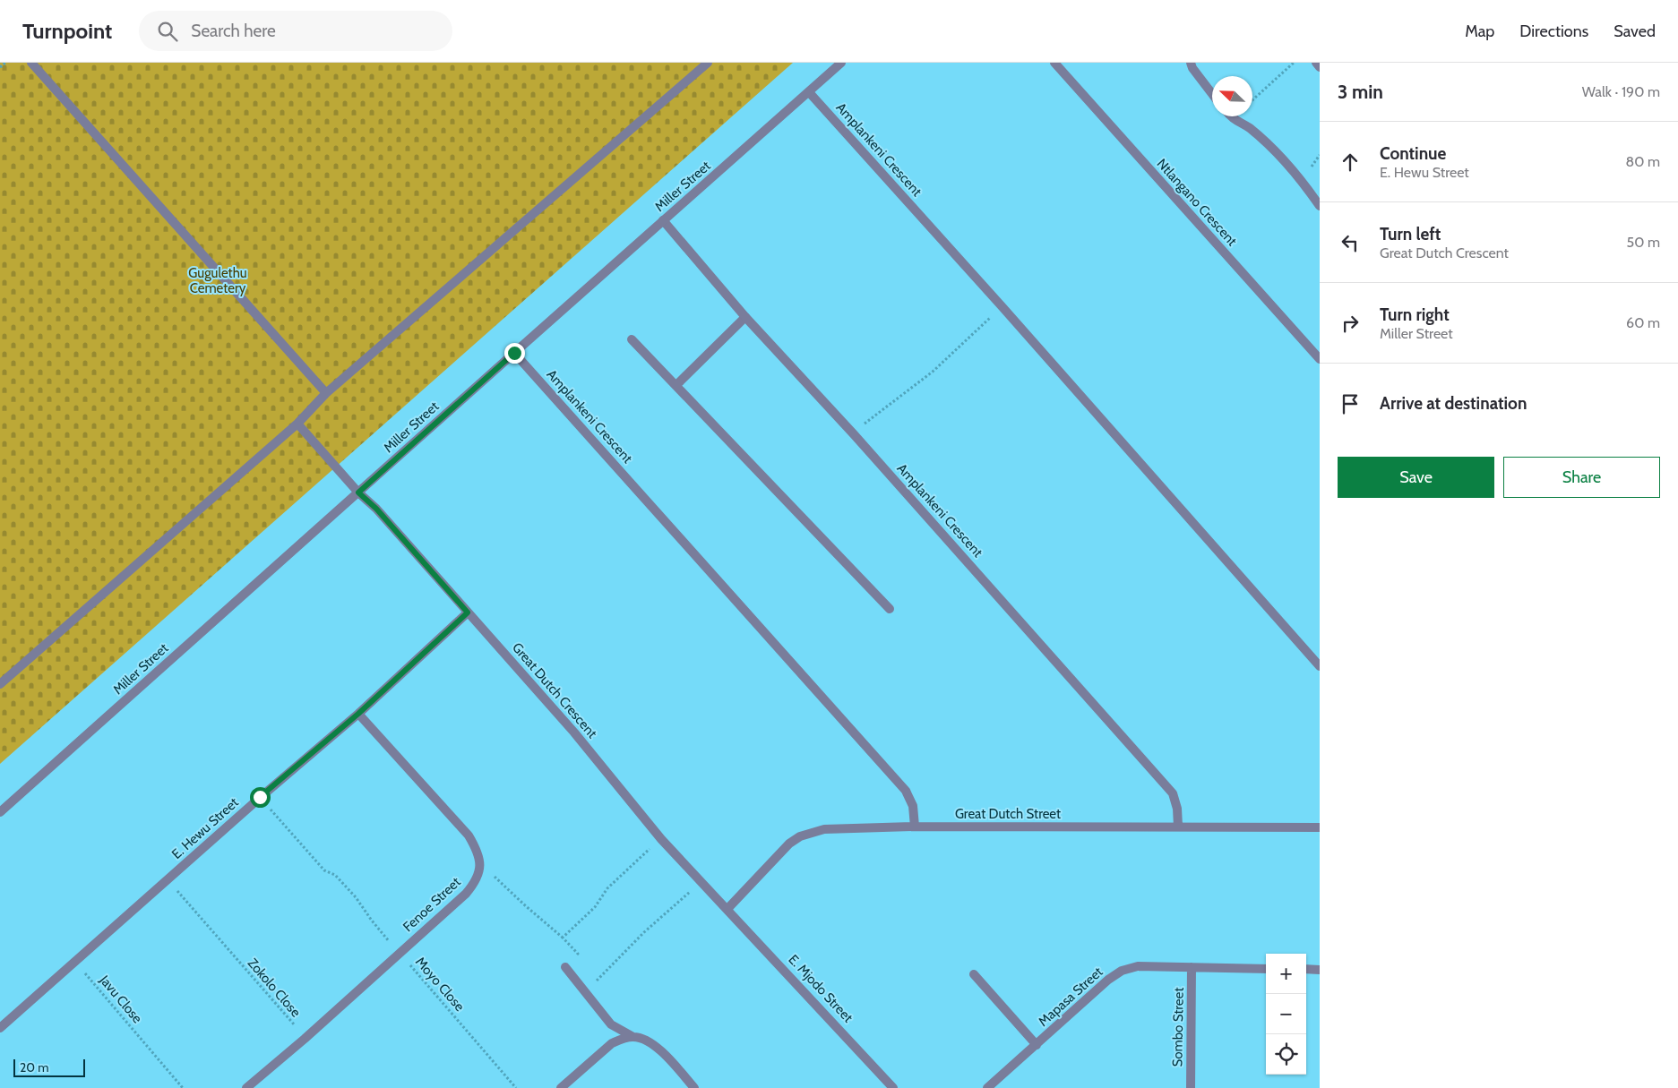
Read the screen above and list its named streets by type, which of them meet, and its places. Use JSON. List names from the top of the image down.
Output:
{
  "streets": {
    "street": [
      "Amplankeni Crescent",
      "Miller Street",
      "Ntlangano Crescent",
      "Great Dutch Crescent",
      "Great Dutch Street",
      "E. Hewu Street",
      "Fenoe Street",
      "E. Mjodo Street",
      "Mapasa Street",
      "Sombo Street"
    ],
    "path": ["Moyo Close", "Zokolo Close", "Javu Close"]
  },
  "crossings": [
    ["Amplankeni Crescent", "Miller Street"],
    ["Amplankeni Crescent", "Great Dutch Street"],
    ["Miller Street", "Great Dutch Crescent"],
    ["Great Dutch Crescent", "Great Dutch Street"],
    ["Great Dutch Crescent", "E. Hewu Street"],
    ["Great Dutch Crescent", "E. Mjodo Street"],
    ["Great Dutch Street", "E. Mjodo Street"],
    ["E. Hewu Street", "Moyo Close"],
    ["E. Hewu Street", "Javu Close"],
    ["Fenoe Street", "Moyo Close"],
    ["Mapasa Street", "Sombo Street"]
  ],
  "parks": ["Gugulethu Cemetery"],
  "scale_bar": "20 m",
  "north": "top left",
  "page": {
    "header": "Turnpoint",
    "search": "Search here",
    "nav": ["Map", "Directions", "Saved"],
    "heading": ["3 min", "Walk · 190 m"],
    "list": [
      ["Continue", "E. Hewu Street", "80 m"],
      ["Turn left", "Great Dutch Crescent", "50 m"],
      ["Turn right", "Miller Street", "60 m"],
      "Arrive at destination"
    ],
    "buttons": ["Save", "Share"],
    "map_buttons": ["+", "−"],
    "scale": "20 m"
  }
}
